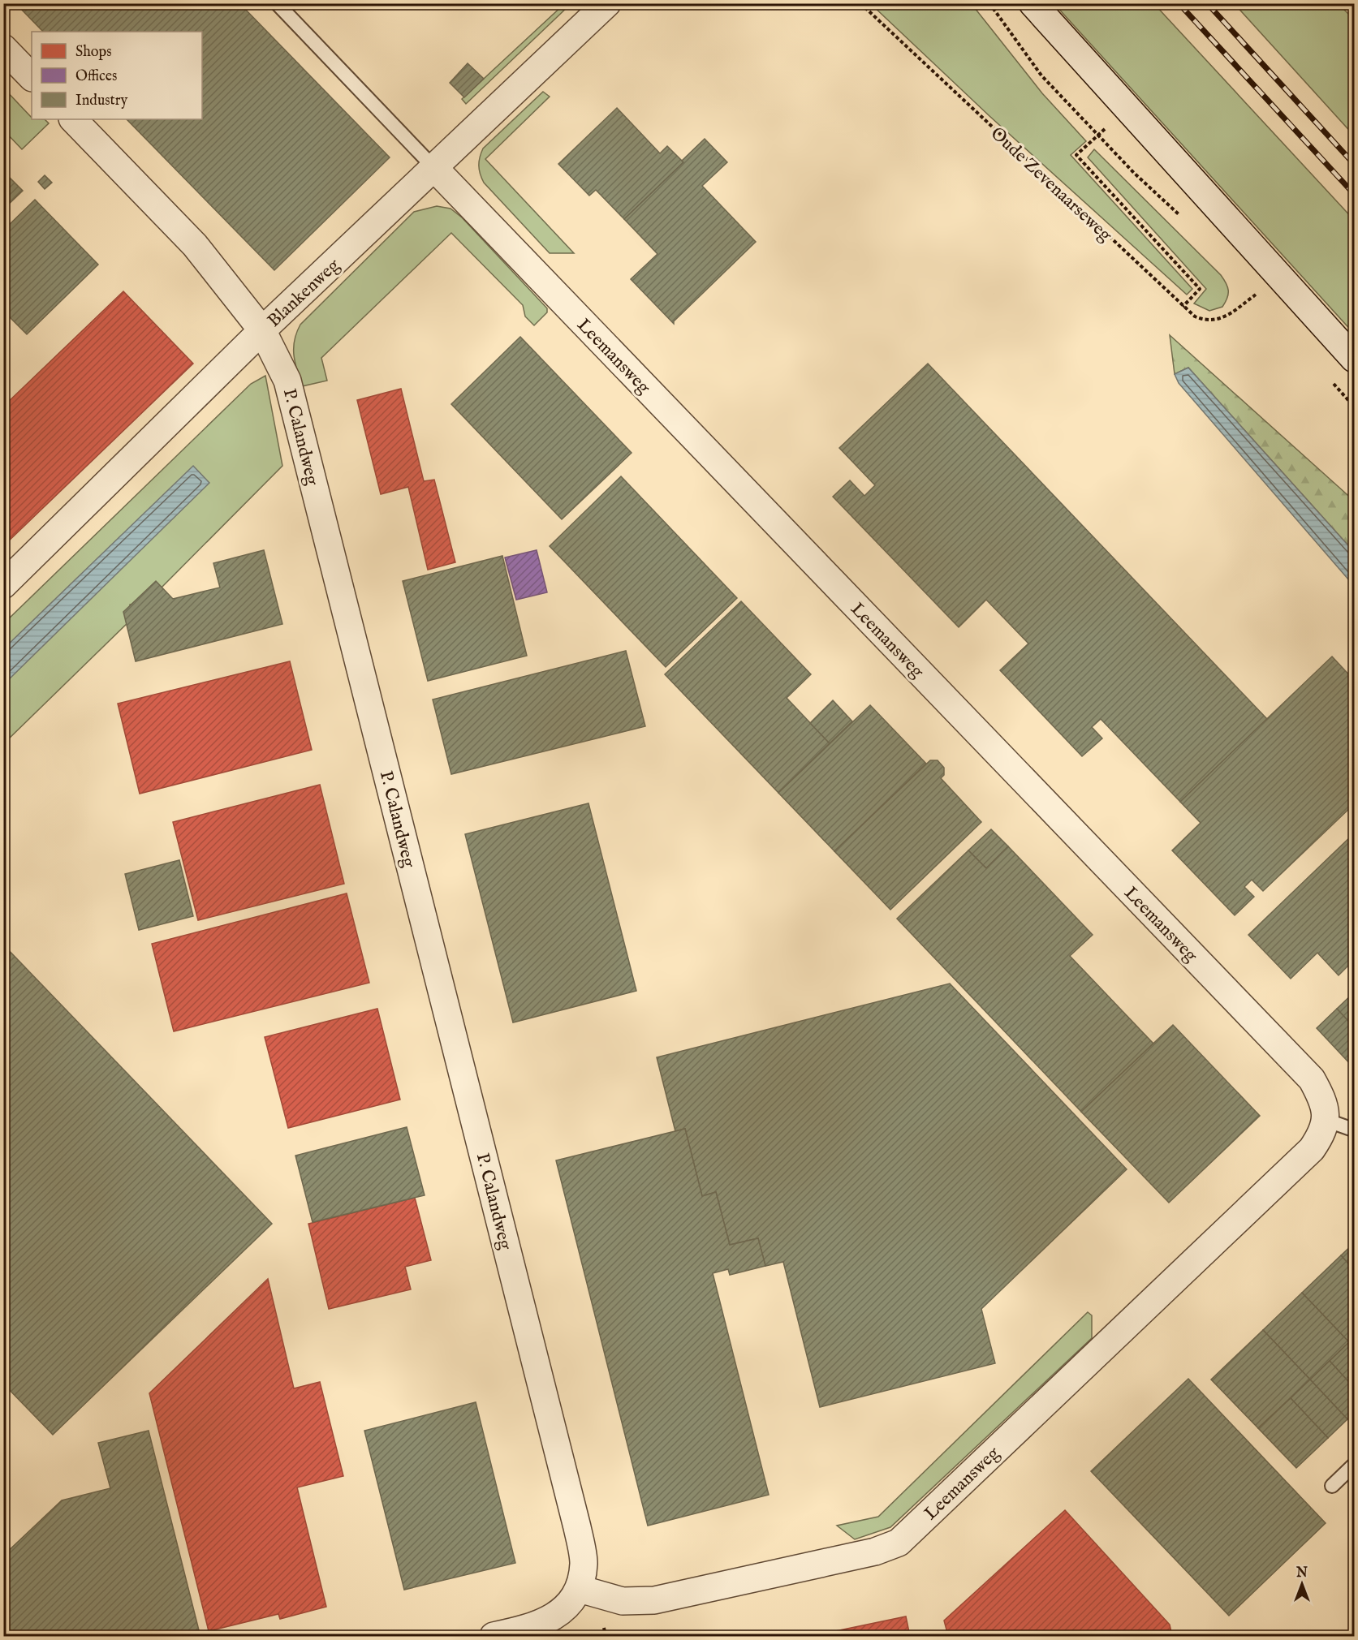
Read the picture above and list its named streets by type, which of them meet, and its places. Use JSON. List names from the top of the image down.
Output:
{
  "streets": {
    "street": ["Blankenweg", "Leemansweg", "P. Calandweg"],
    "path": ["Oude Zevenaarseweg"]
  },
  "crossings": [
    ["Blankenweg", "Leemansweg"],
    ["Blankenweg", "P. Calandweg"],
    ["Leemansweg", "P. Calandweg"]
  ],
  "legend": ["Shops", "Offices", "Industry"],
  "north": "top"
}
